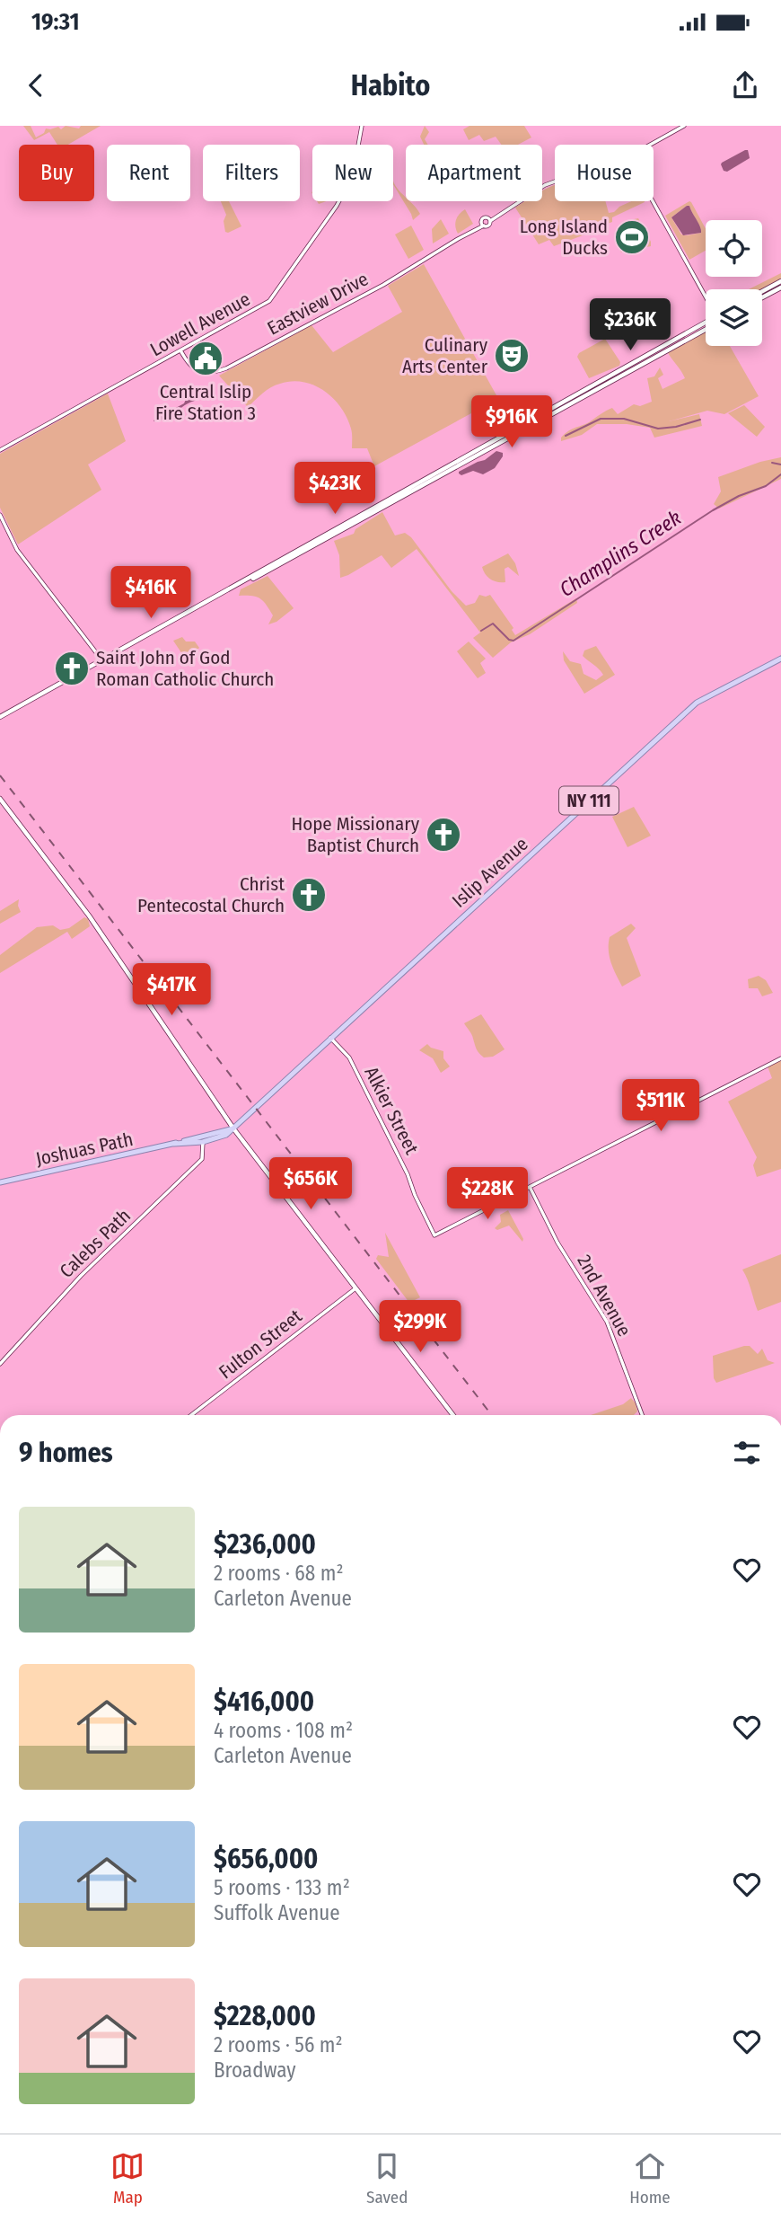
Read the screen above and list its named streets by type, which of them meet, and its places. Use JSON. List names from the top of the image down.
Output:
{
  "streets": {
    "main road": ["NY 111", "Islip Avenue", "Joshuas Path"],
    "street": [
      "Eastview Drive",
      "Lowell Avenue",
      "Alkier Street",
      "Calebs Path",
      "2nd Avenue",
      "Fulton Street"
    ]
  },
  "crossings": [
    ["Eastview Drive", "Lowell Avenue"],
    ["Islip Avenue", "Alkier Street"],
    ["Islip Avenue", "Joshuas Path"],
    ["Alkier Street", "2nd Avenue"],
    ["Joshuas Path", "Calebs Path"]
  ],
  "water": ["Champlins Creek"],
  "places": {
    "sports": ["Long Island Ducks"],
    "theatre": ["Culinary Arts Center"],
    "public building": ["Central Islip Fire Station 3"],
    "church": ["Saint John of God Roman Catholic Church", "Hope Missionary Baptist Church", "Christ Pentecostal Church"]
  },
  "page": {
    "status": "19:31",
    "header": "Habito",
    "chip": [
      "Buy",
      "Rent",
      "Filters",
      "New",
      "Apartment",
      "House"
    ],
    "price": [
      "$236K",
      "$916K",
      "$423K",
      "$416K",
      "$417K",
      "$511K",
      "$656K",
      "$228K",
      "$299K"
    ],
    "heading": "9 homes",
    "list": [
      {
        "name": "$236,000",
        "note": "2 rooms · 68 m² · Carleton Avenue"
      },
      {
        "name": "$416,000",
        "note": "4 rooms · 108 m² · Carleton Avenue"
      },
      {
        "name": "$656,000",
        "note": "5 rooms · 133 m² · Suffolk Avenue"
      },
      {
        "name": "$228,000",
        "note": "2 rooms · 56 m² · Broadway"
      }
    ],
    "tabs": ["Map", "Saved", "Home"]
  }
}
